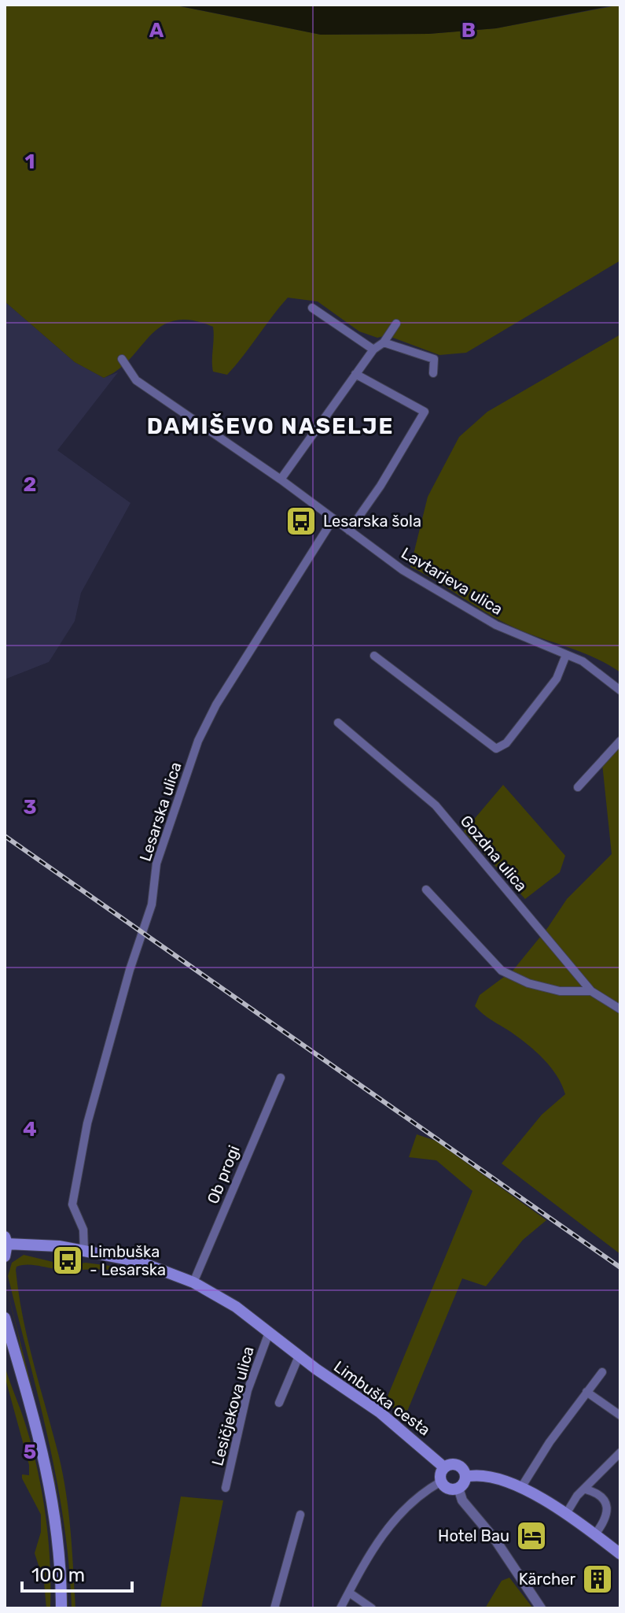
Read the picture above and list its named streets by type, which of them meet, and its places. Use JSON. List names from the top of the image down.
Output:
{
  "streets": {
    "main road": ["Limbuška cesta"],
    "street": [
      "Lavtarjeva ulica",
      "Lesarska ulica",
      "Gozdna ulica",
      "Ob progi",
      "Lesičjekova ulica"
    ]
  },
  "crossings": [
    ["Lavtarjeva ulica", "Lesarska ulica"],
    ["Lesarska ulica", "Limbuška cesta"],
    ["Ob progi", "Limbuška cesta"],
    ["Limbuška cesta", "Lesičjekova ulica"]
  ],
  "districts": ["DAMIŠEVO NASELJE"],
  "places": {
    "bus stop": ["Lesarska šola", "Limbuška - Lesarska"],
    "hotel": ["Hotel Bau"],
    "building": ["Kärcher"]
  },
  "scale_bar": "100 m",
  "grid": {
    "columns": ["A", "B"],
    "rows": [
      "1",
      "2",
      "3",
      "4",
      "5"
    ]
  }
}
